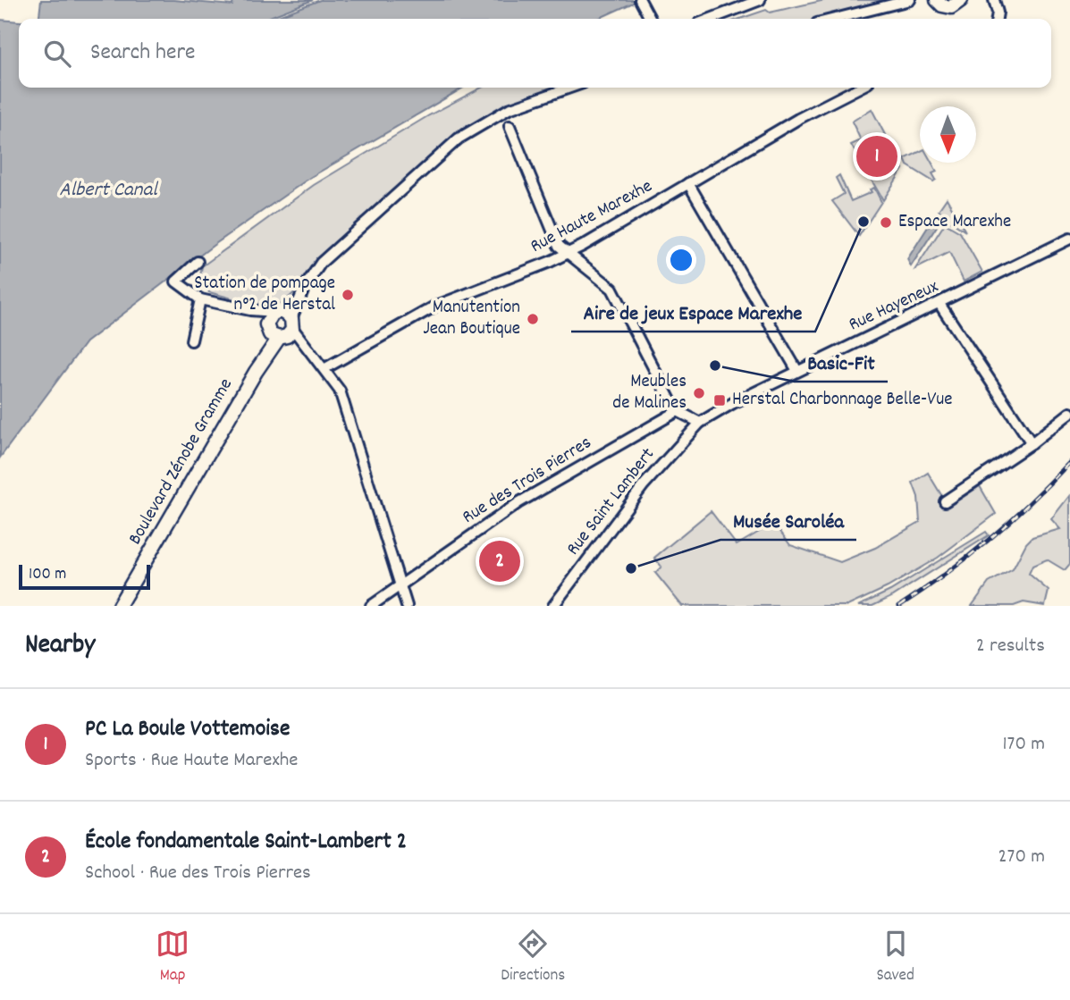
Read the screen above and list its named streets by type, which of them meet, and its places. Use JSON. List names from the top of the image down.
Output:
{
  "streets": {
    "main road": ["Boulevard Zénobe Gramme"],
    "street": [
      "Rue Haute Marexhe",
      "Rue Hayeneux",
      "Rue des Trois Pierres",
      "Rue Saint Lambert"
    ]
  },
  "crossings": [
    ["Rue Hayeneux", "Rue Saint Lambert"]
  ],
  "water": ["Albert Canal"],
  "places": {
    "other": [
      "Aire de jeux Espace Marexhe",
      "Espace Marexhe",
      "Station de pompage n°2 de Herstal",
      "Manutention Jean Boutique",
      "Basic-Fit",
      "Meubles de Malines",
      "Musée Saroléa"
    ],
    "transit": ["Herstal Charbonnage Belle-Vue"]
  },
  "scale_bar": "100 m",
  "north": "bottom",
  "page": {
    "search": "Search here",
    "pins": ["1", "2"],
    "scale": "100 m",
    "heading": ["Nearby", "2 results"],
    "list": [
      {
        "mark": "1",
        "name": "PC La Boule Vottemoise",
        "note": "Sports · Rue Haute Marexhe",
        "value": "170 m"
      },
      {
        "mark": "2",
        "name": "École fondamentale Saint-Lambert 2",
        "note": "School · Rue des Trois Pierres",
        "value": "270 m"
      }
    ],
    "nav": ["Map", "Directions", "Saved"]
  }
}
